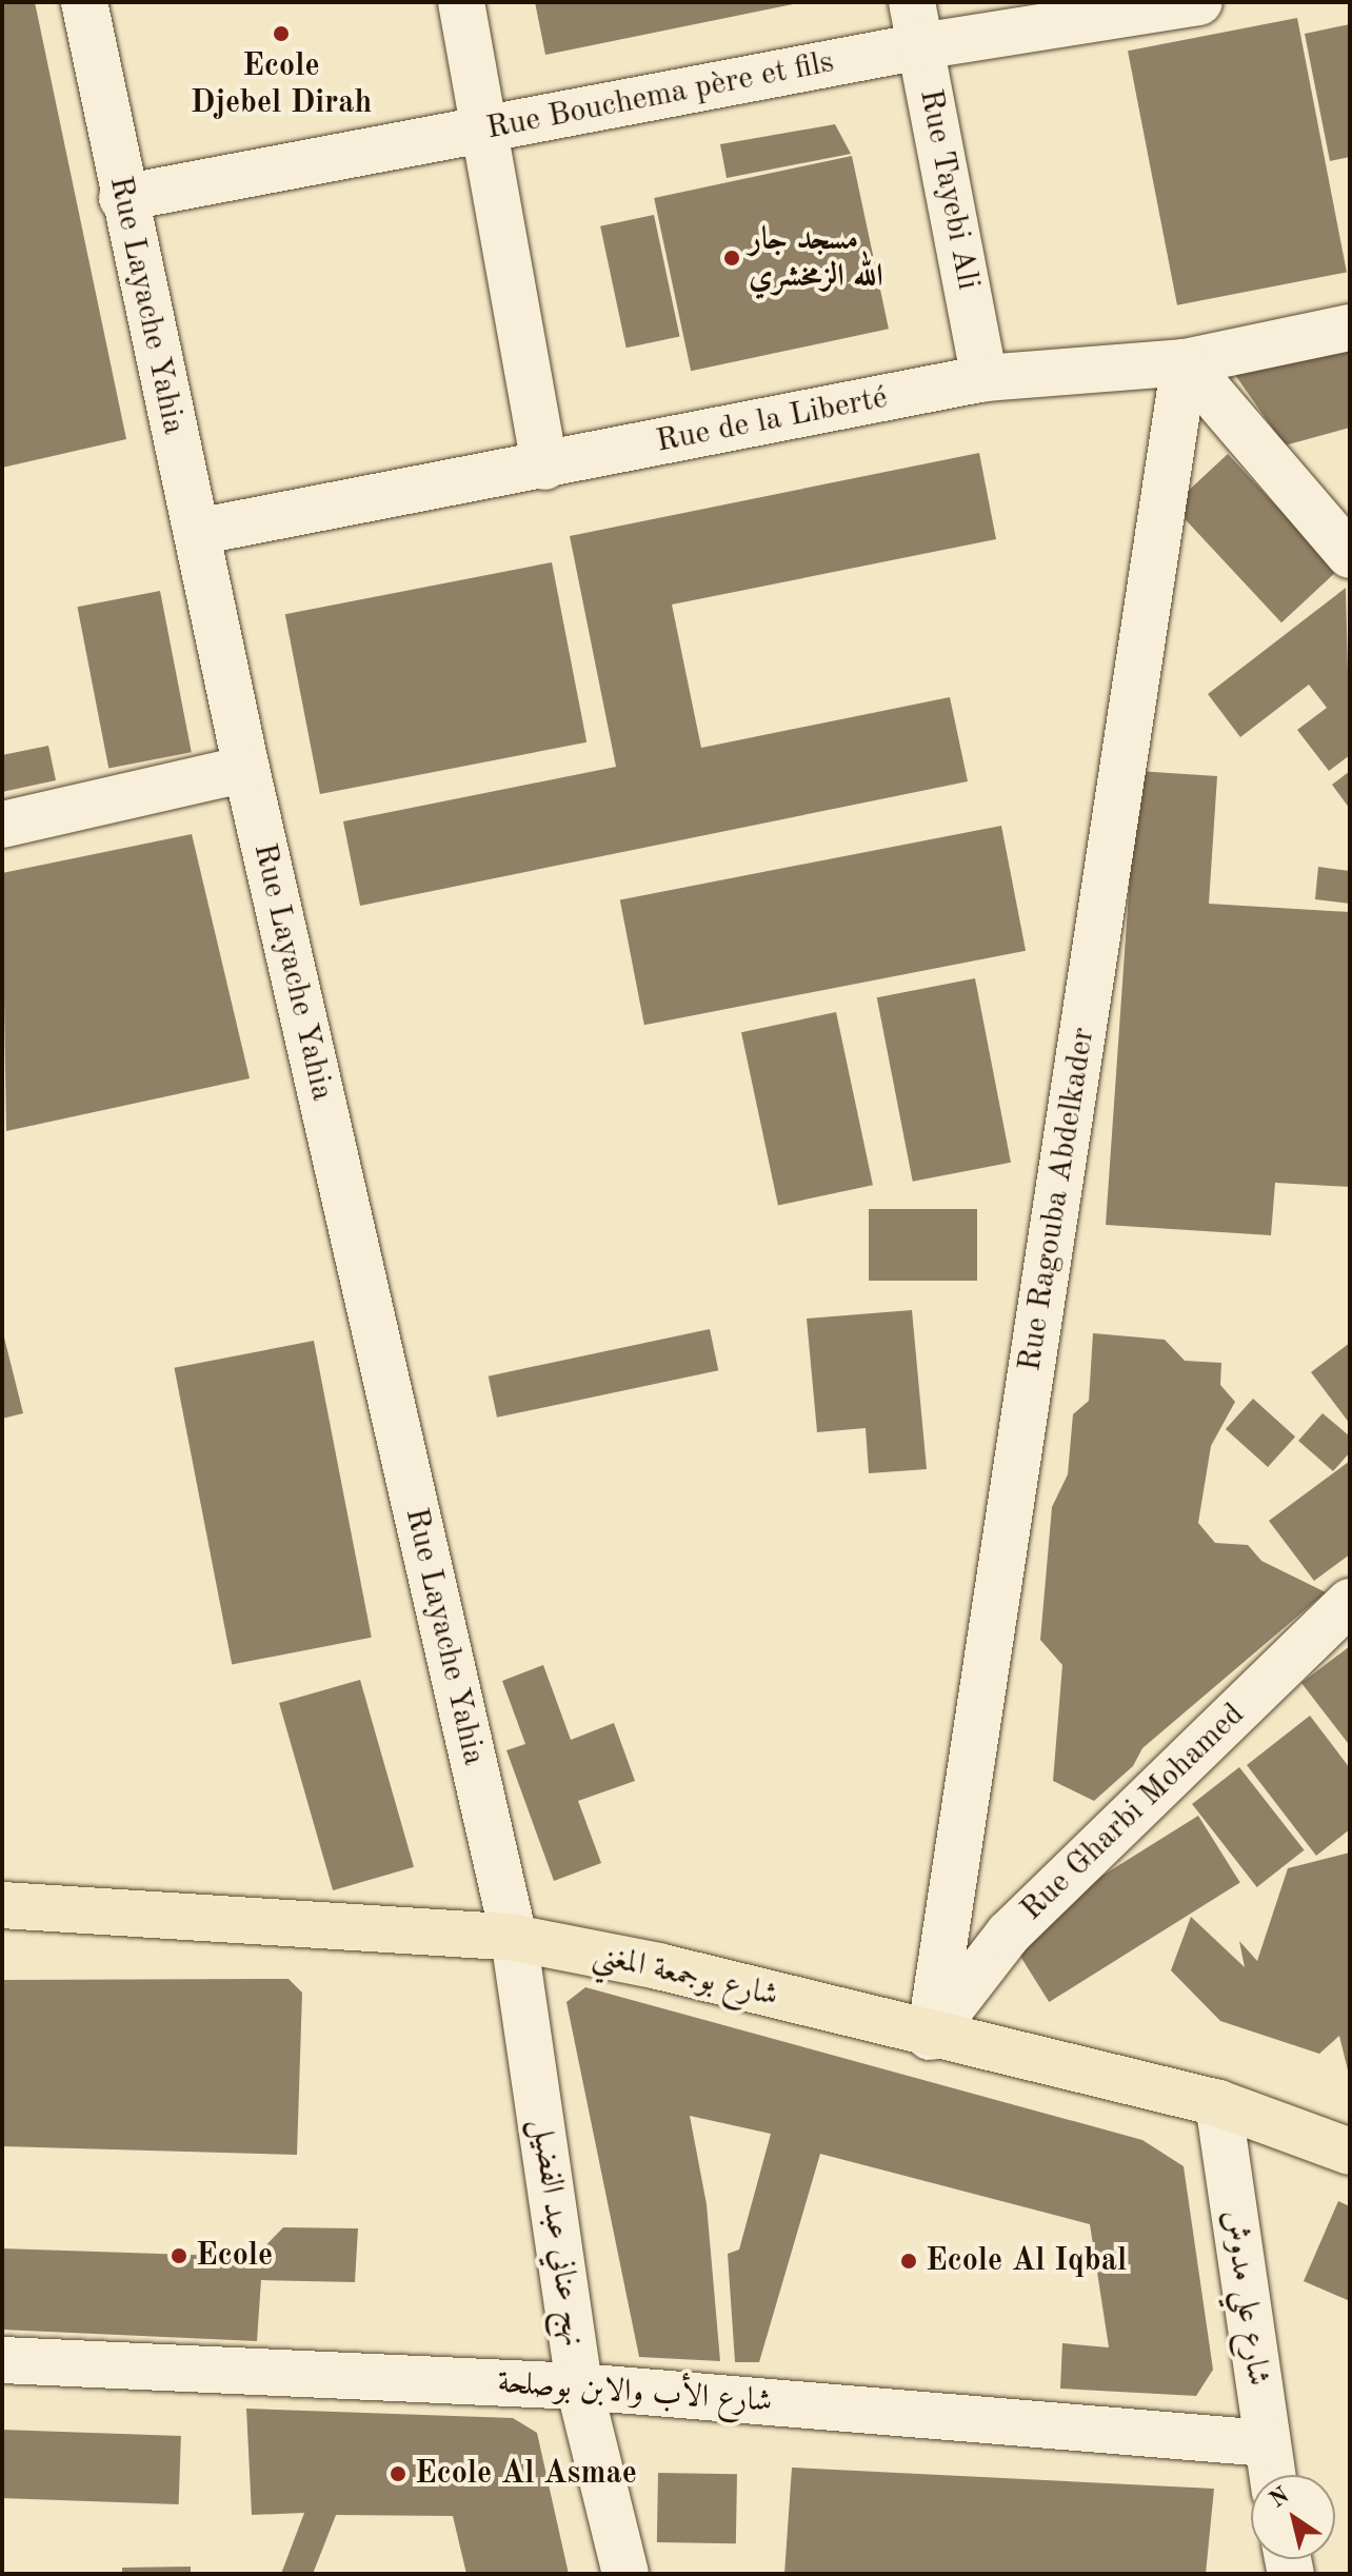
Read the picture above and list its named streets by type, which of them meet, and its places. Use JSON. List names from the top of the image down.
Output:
{
  "streets": {
    "main road": ["شارع بوجمعة المغني"],
    "street": [
      "Rue Bouchema père et fils",
      "Rue Tayebi Ali",
      "Rue Layache Yahia",
      "Rue de la Liberté",
      "Rue Ragouba Abdelkader",
      "Rue Gharbi Mohamed",
      "نهج عناني عبد الفضيل",
      "شارع علي مدوش",
      "شارع الأب والابن بوصلحة"
    ]
  },
  "crossings": [
    ["Rue Bouchema père et fils", "Rue Tayebi Ali"],
    ["Rue Bouchema père et fils", "Rue Layache Yahia"],
    ["Rue Tayebi Ali", "Rue de la Liberté"],
    ["Rue Layache Yahia", "Rue de la Liberté"],
    ["Rue Layache Yahia", "شارع بوجمعة المغني"],
    ["Rue Layache Yahia", "نهج عناني عبد الفضيل"],
    ["Rue de la Liberté", "Rue Ragouba Abdelkader"],
    ["Rue Ragouba Abdelkader", "Rue Gharbi Mohamed"],
    ["Rue Ragouba Abdelkader", "شارع بوجمعة المغني"],
    ["Rue Gharbi Mohamed", "شارع بوجمعة المغني"],
    ["شارع بوجمعة المغني", "نهج عناني عبد الفضيل"],
    ["شارع بوجمعة المغني", "شارع علي مدوش"],
    ["نهج عناني عبد الفضيل", "شارع الأب والابن بوصلحة"],
    ["شارع علي مدوش", "شارع الأب والابن بوصلحة"]
  ],
  "places": [
    "Ecole Djebel Dirah",
    "مسجد جار الله الزمخشري",
    "Ecole",
    "Ecole Al Iqbal",
    "Ecole Al Asmae"
  ],
  "north": "top left"
}
